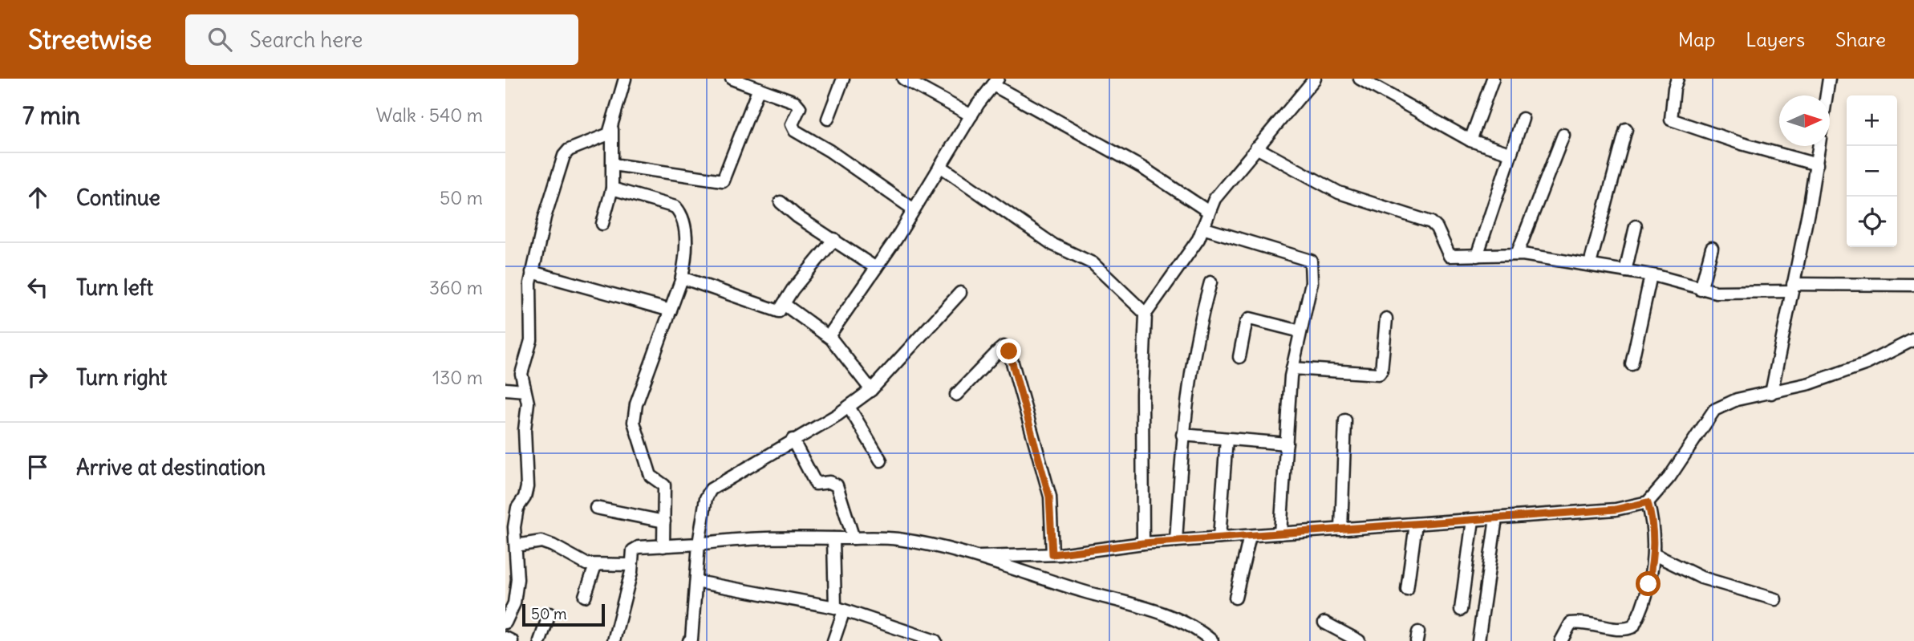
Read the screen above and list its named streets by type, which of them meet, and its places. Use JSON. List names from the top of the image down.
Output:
{
  "scale_bar": "50 m",
  "north": "right",
  "page": {
    "header": "Streetwise",
    "search": "Search here",
    "nav": ["Map", "Layers", "Share"],
    "heading": ["7 min", "Walk · 540 m"],
    "map_buttons": ["+", "−"],
    "list": [
      ["Continue", "50 m"],
      ["Turn left", "360 m"],
      ["Turn right", "130 m"],
      "Arrive at destination"
    ],
    "scale": "50 m"
  }
}
